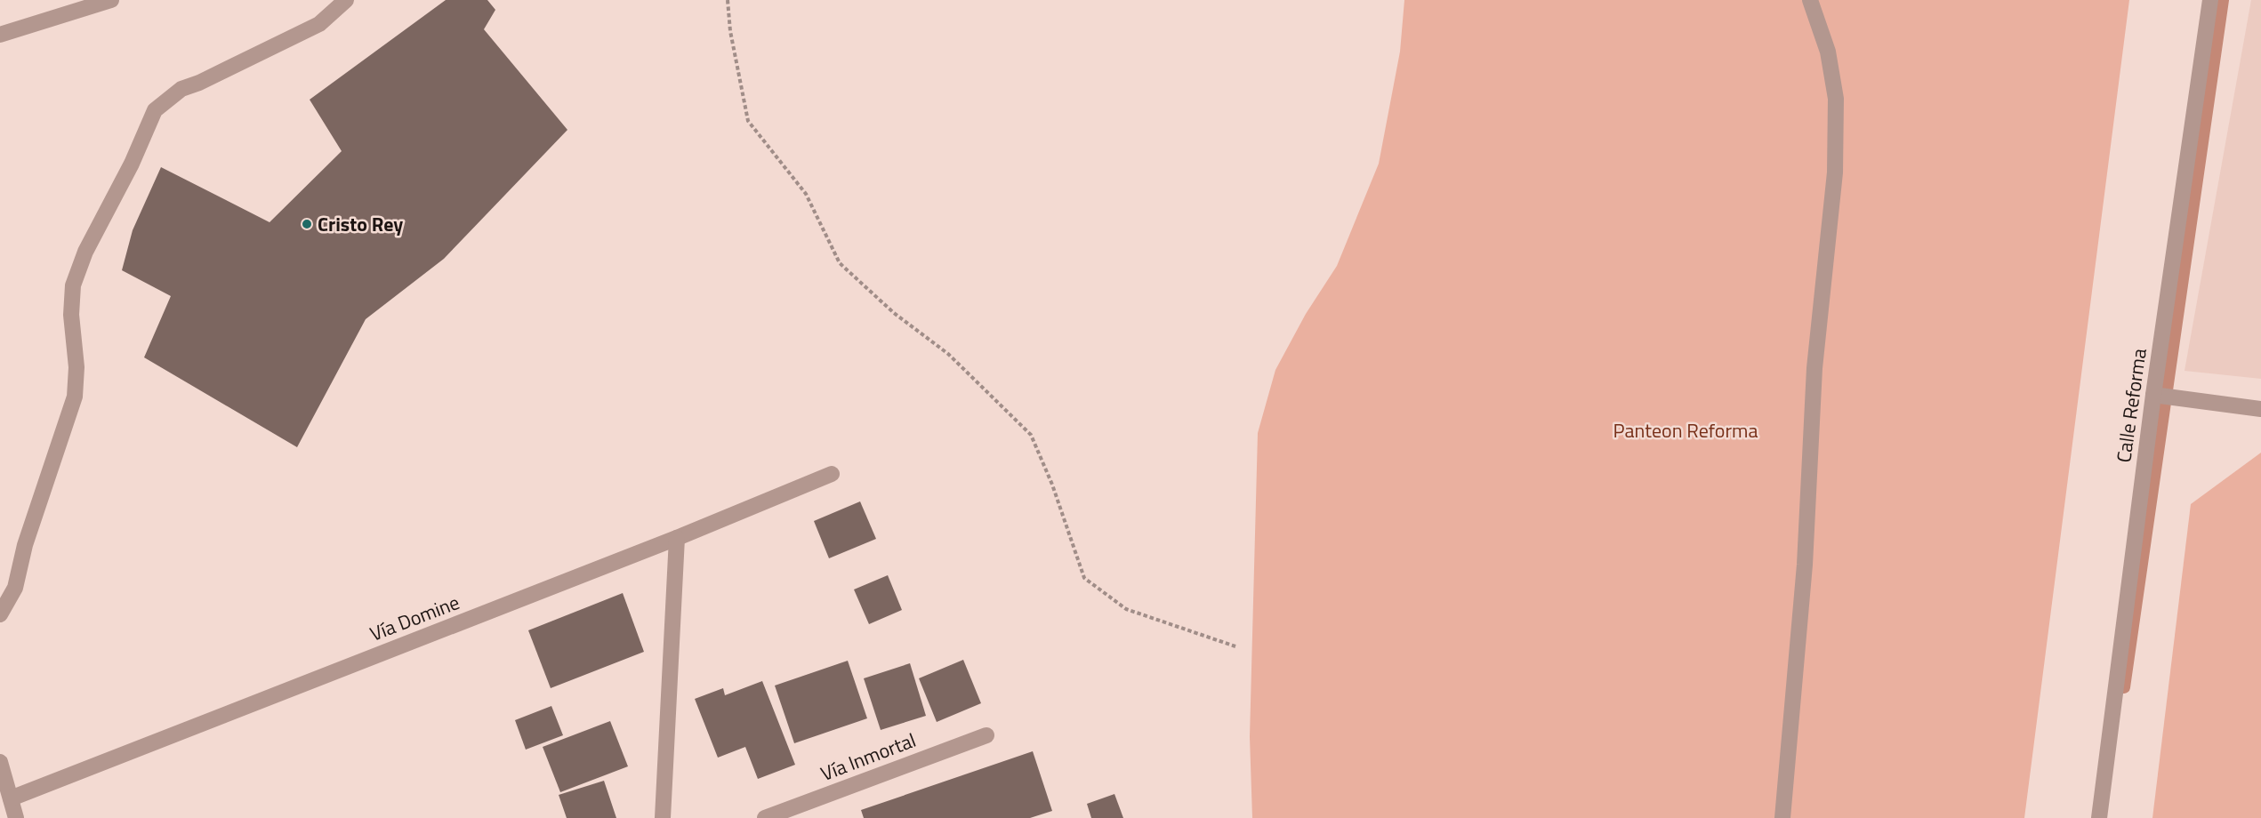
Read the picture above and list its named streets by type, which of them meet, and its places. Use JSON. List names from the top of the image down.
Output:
{
  "streets": {
    "street": ["Calle Reforma", "Vía Domine", "Vía Inmortal"]
  },
  "parks": ["Panteon Reforma"],
  "places": ["Cristo Rey"]
}
